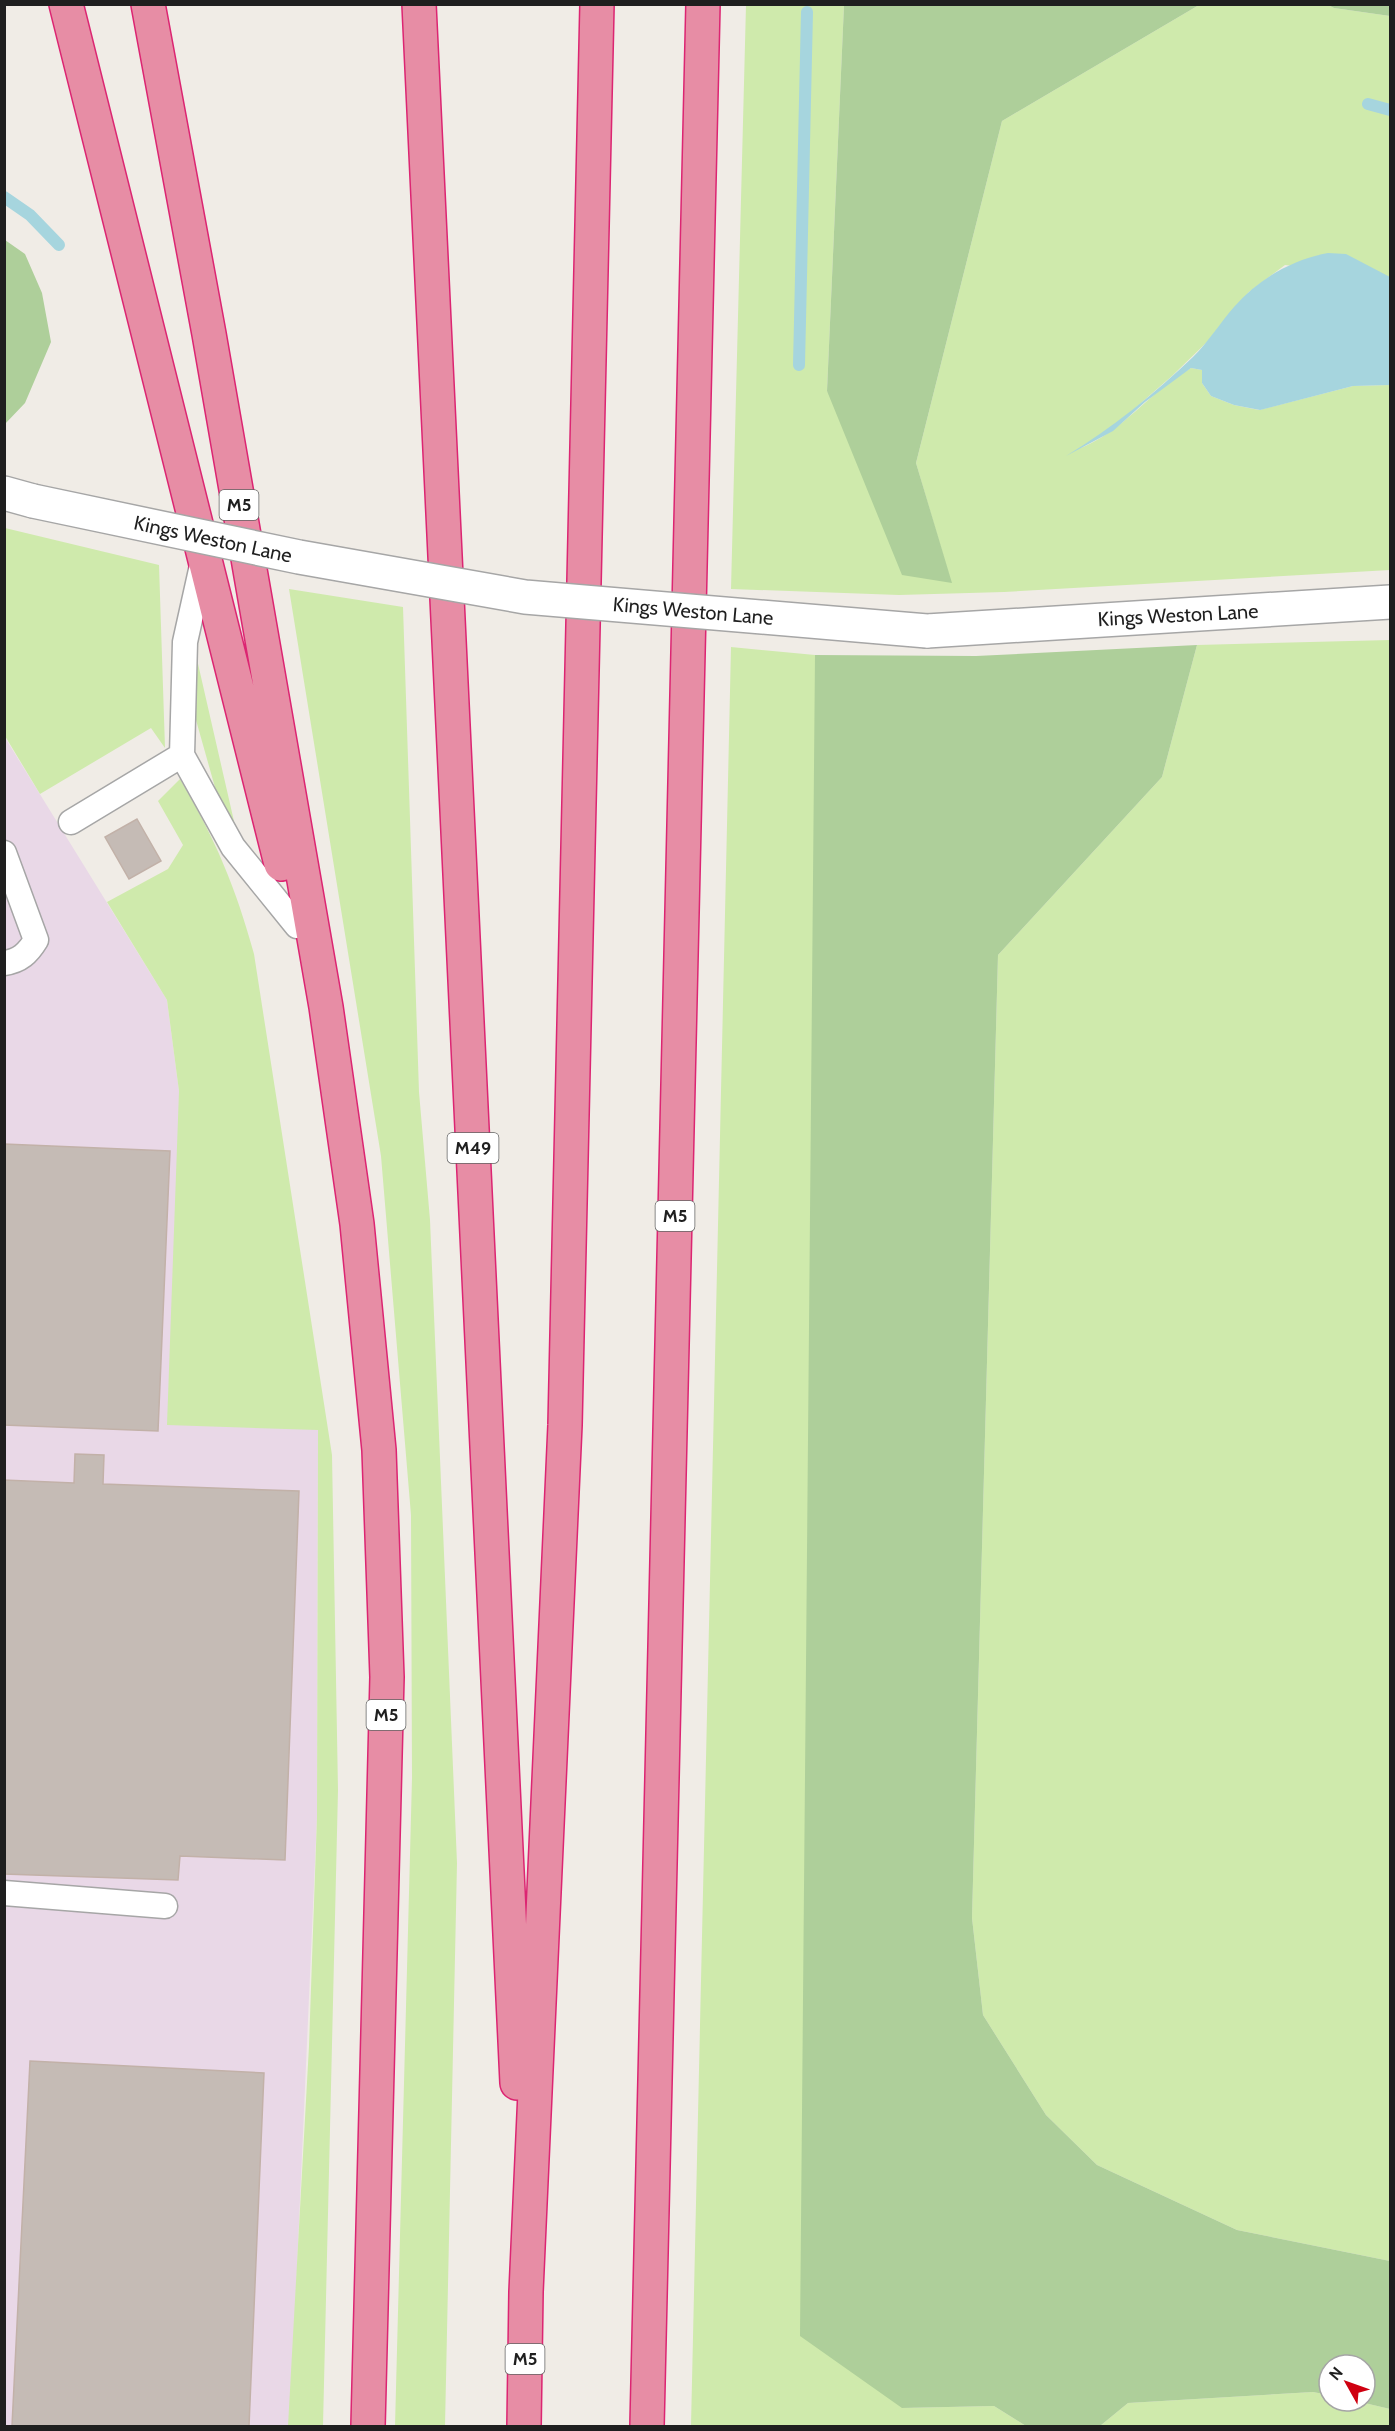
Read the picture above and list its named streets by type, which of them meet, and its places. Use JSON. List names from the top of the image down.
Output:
{
  "streets": {
    "highway": ["M5", "M49"],
    "street": ["Kings Weston Lane"]
  },
  "crossings": [
    ["M5", "M49"]
  ],
  "north": "top left"
}
